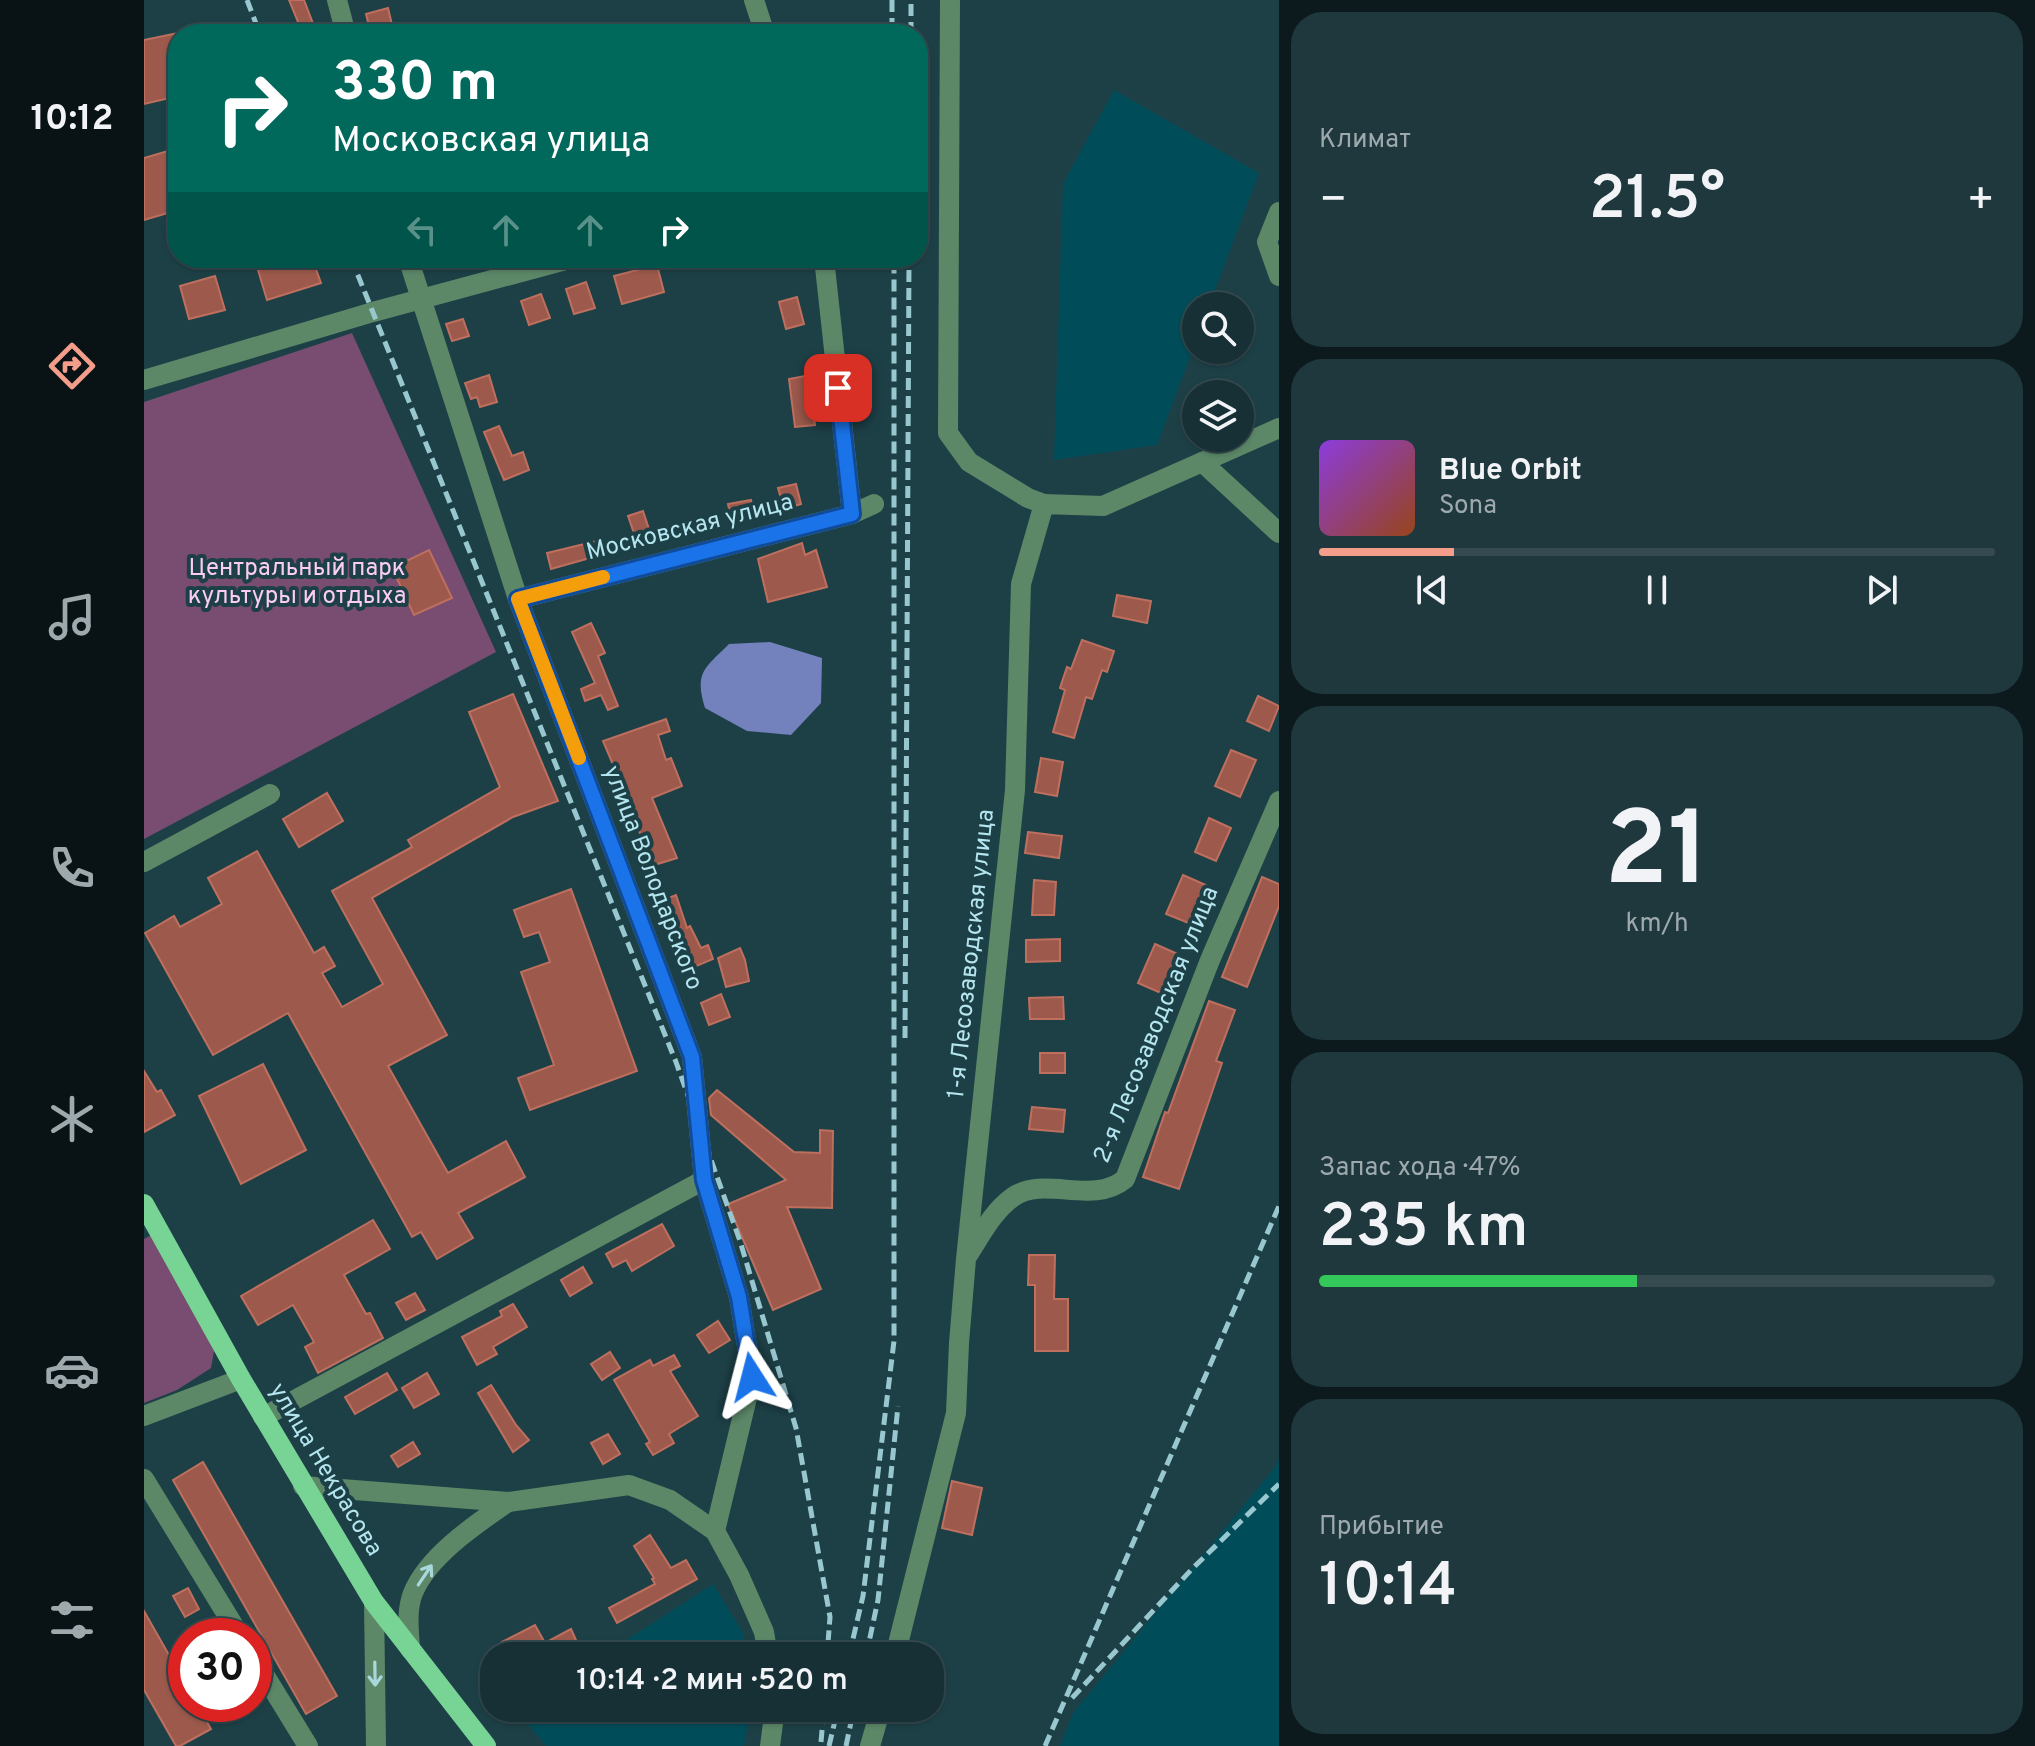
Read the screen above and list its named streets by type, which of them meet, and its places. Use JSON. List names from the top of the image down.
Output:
{
  "streets": {
    "main road": ["улица Некрасова"],
    "street": [
      "Московская улица",
      "улица Володарского",
      "1-я Лесозаводская улица",
      "2-я Лесозаводская улица"
    ]
  },
  "crossings": [
    ["Московская улица", "улица Володарского"],
    ["1-я Лесозаводская улица", "2-я Лесозаводская улица"]
  ],
  "parks": ["Центральный парк культуры и отдыха"],
  "page": {
    "tabs": "10:12",
    "tile": [
      "Климат",
      ["21", "km/h"],
      ["Запас хода · 47%", "235 km"],
      ["Прибытие", "10:14"]
    ],
    "turn": ["330 m", "Московская улица"],
    "heat": ["−", "21.5°", "+"],
    "song": ["Blue Orbit", "Sona"],
    "limit": "30",
    "trip": "10:14 · 2 мин · 520 m"
  }
}
